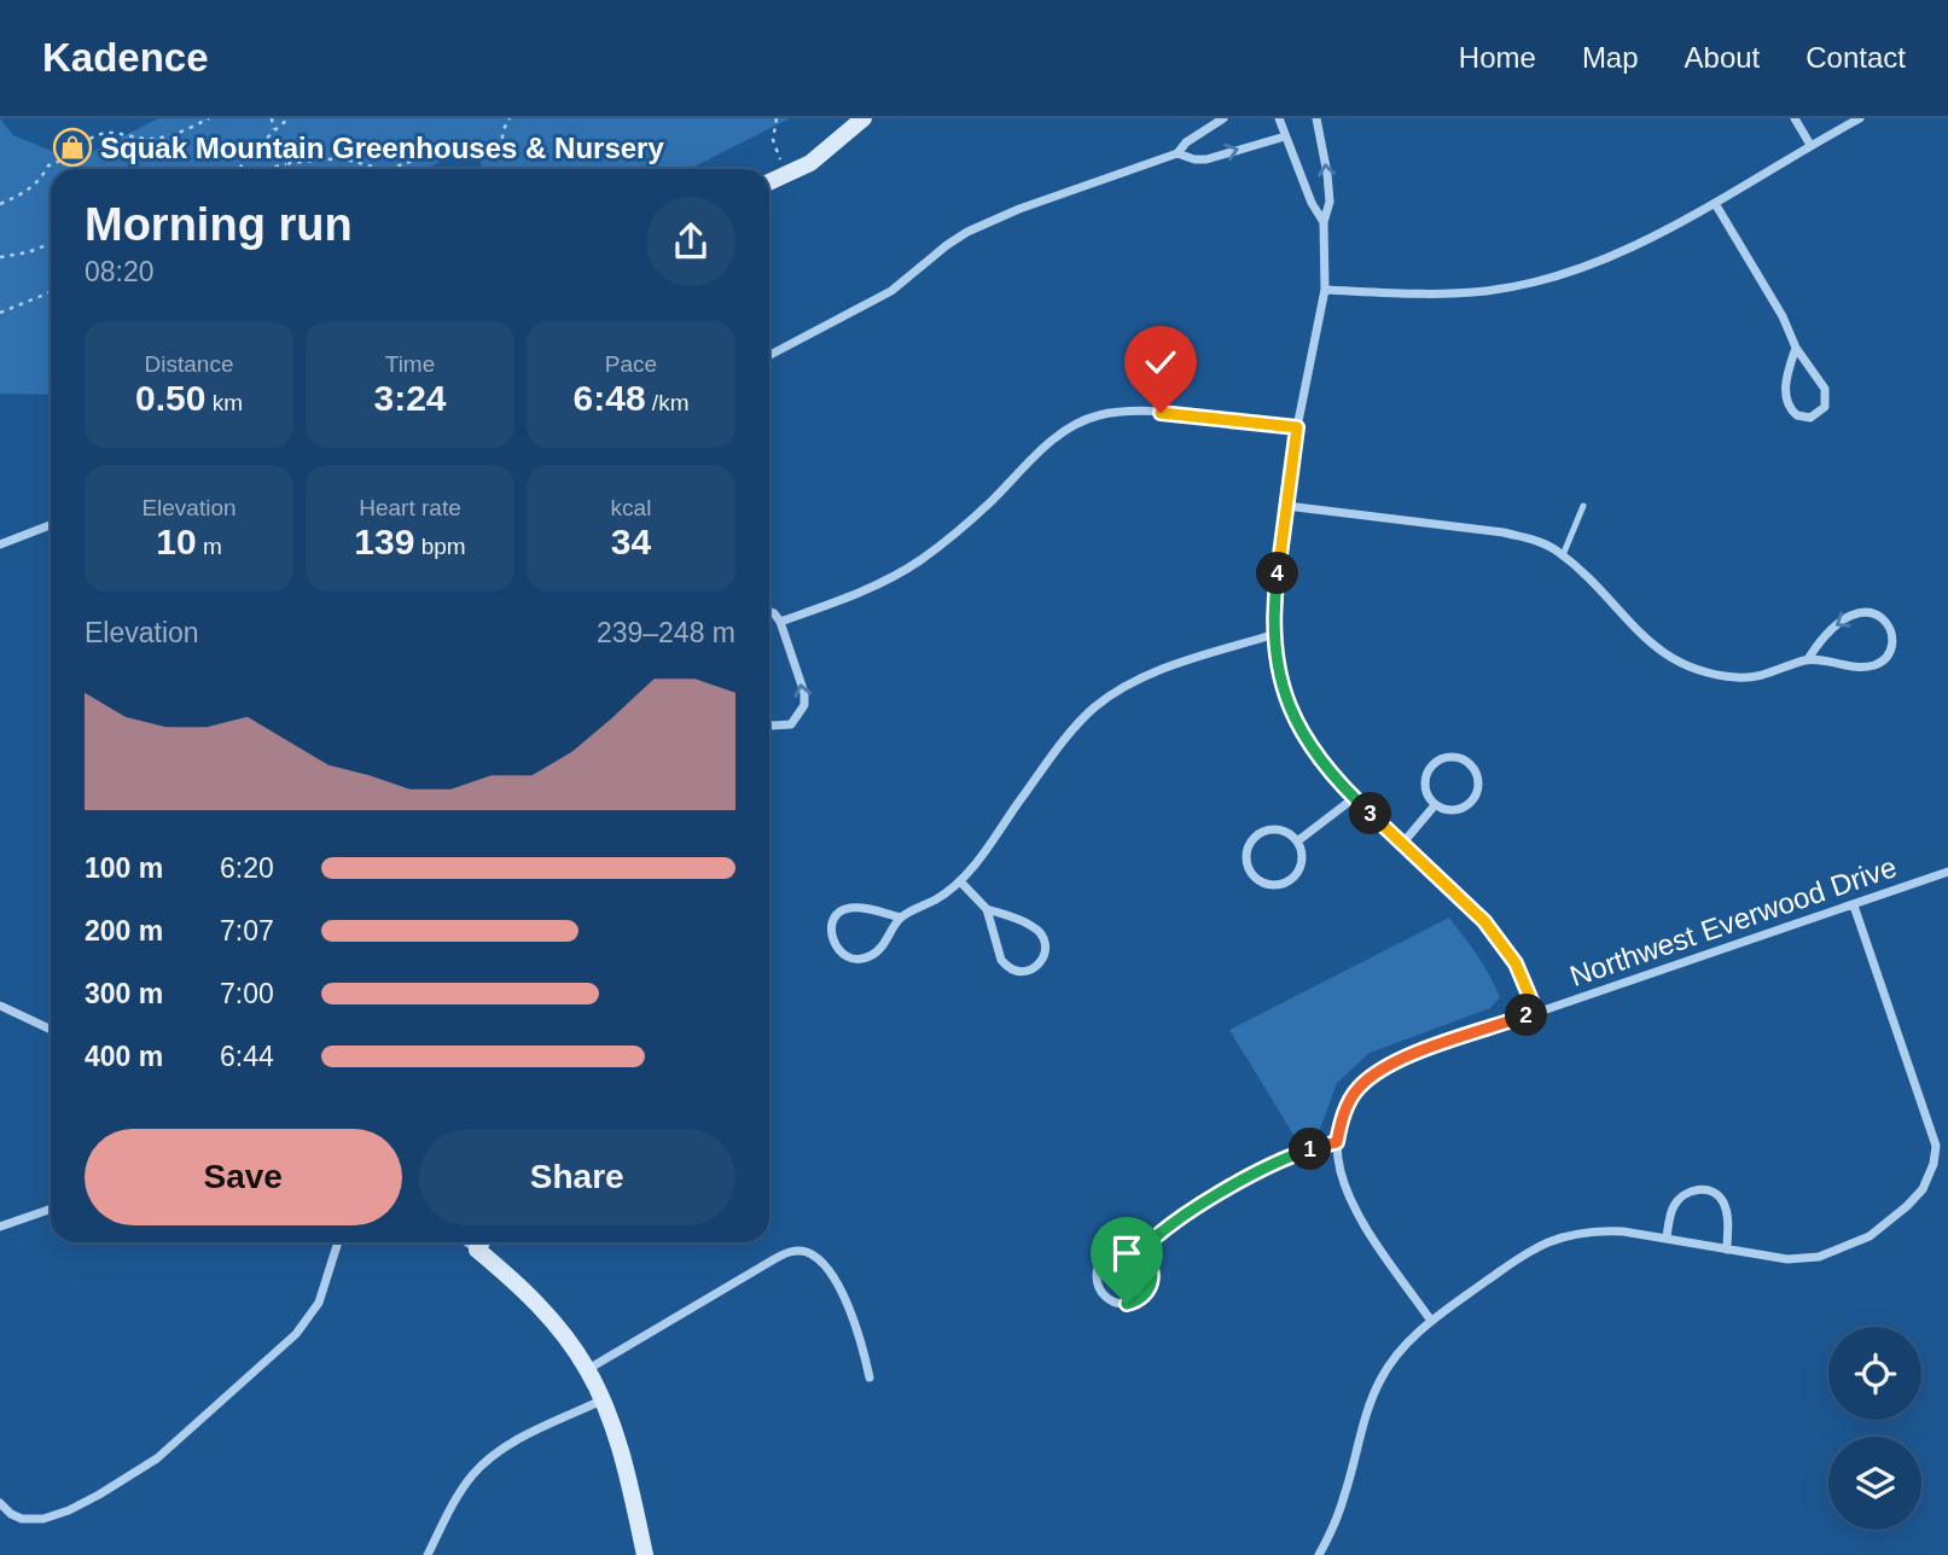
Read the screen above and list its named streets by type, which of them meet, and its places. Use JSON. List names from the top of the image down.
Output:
{
  "streets": {
    "street": ["Northwest Everwood Drive"]
  },
  "places": {
    "shop": ["Squak Mountain Greenhouses & Nursery"]
  },
  "page": {
    "header": "Kadence",
    "nav": [
      "Home",
      "Map",
      "About",
      "Contact"
    ],
    "heading": ["Morning run", "08:20"],
    "stats": [
      ["Distance", "0.50 km"],
      ["Time", "3:24"],
      ["Pace", "6:48 /km"],
      ["Elevation", "10 m"],
      ["Heart rate", "139 bpm"],
      ["kcal", "34"]
    ],
    "pins": [
      "4",
      "3",
      "2",
      "1"
    ],
    "chart": ["Elevation", "239–248 m"],
    "list": [
      {
        "name": "100 m",
        "note": "6:20"
      },
      {
        "name": "200 m",
        "note": "7:07"
      },
      {
        "name": "300 m",
        "note": "7:00"
      },
      {
        "name": "400 m",
        "note": "6:44"
      }
    ],
    "buttons": ["Save", "Share"]
  }
}
